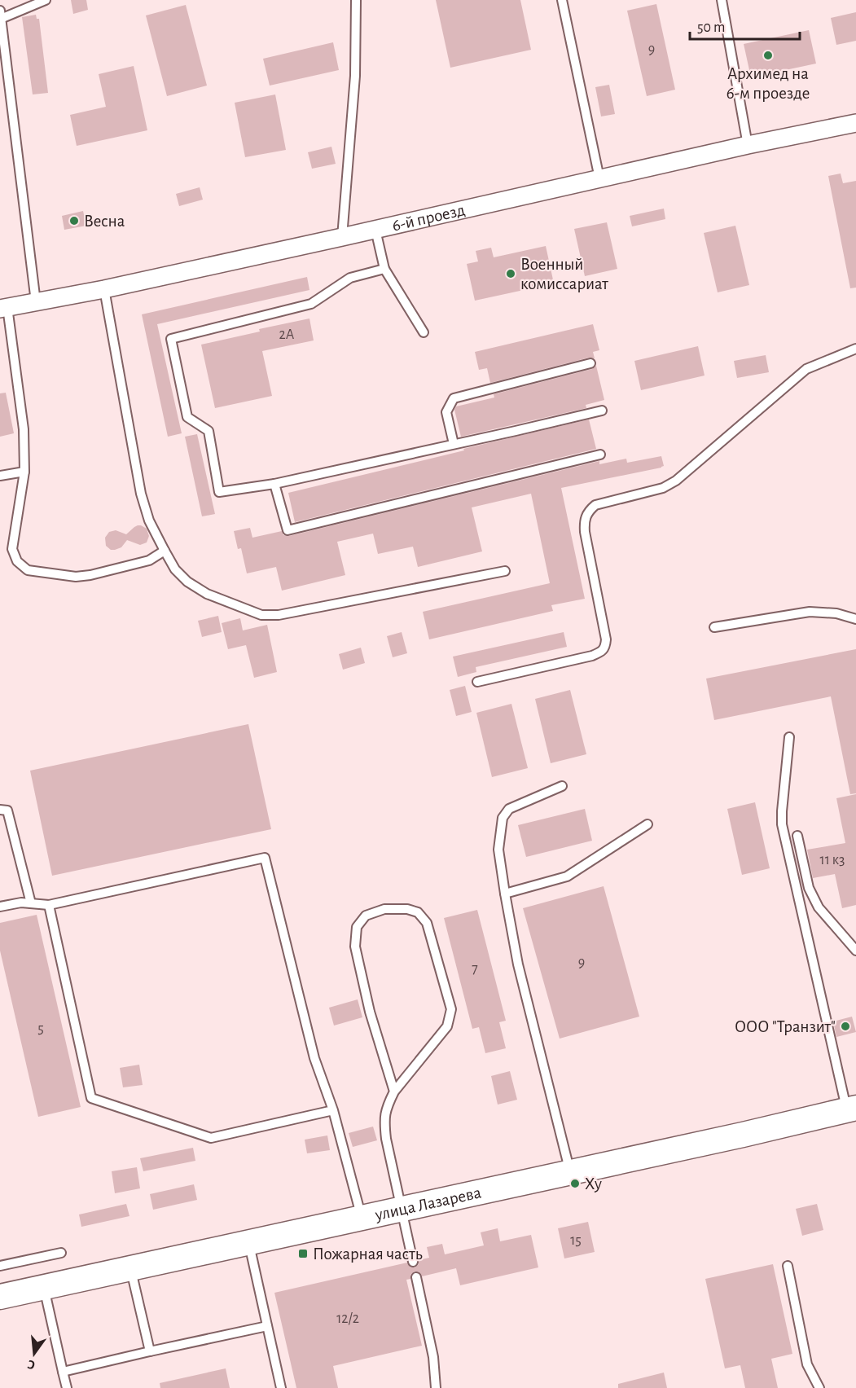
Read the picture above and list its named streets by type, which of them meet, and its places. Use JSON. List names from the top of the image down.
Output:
{
  "streets": {
    "main road": ["улица Лазарева"],
    "street": ["6-й проезд"]
  },
  "places": {
    "other": [
      "Архимед на 6-м проезде",
      "Весна",
      "Военный комиссариат",
      "ООО \"Транзит\"",
      "Xy"
    ],
    "transit": ["Пожарная часть"]
  },
  "house_numbers": [
    "9",
    "2А",
    "11 к3",
    "9",
    "7",
    "5",
    "15",
    "12/2"
  ],
  "scale_bar": "50 m",
  "north": "bottom"
}
